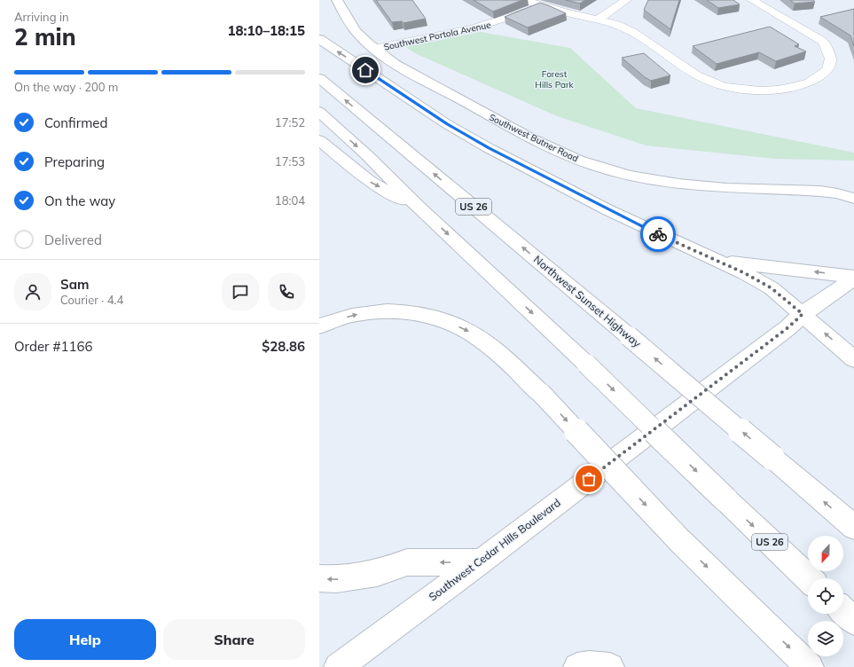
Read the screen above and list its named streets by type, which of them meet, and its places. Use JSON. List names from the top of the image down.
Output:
{
  "streets": {
    "main road": [
      "Southwest Butner Road",
      "US 26",
      "Northwest Sunset Highway",
      "Southwest Cedar Hills Boulevard"
    ],
    "street": ["Southwest Portola Avenue"]
  },
  "crossings": [
    ["Southwest Portola Avenue", "Southwest Butner Road"]
  ],
  "parks": ["Forest Hills Park"],
  "north": "bottom",
  "page": {
    "heading": ["2 min", "Arriving in", "18:10–18:15"],
    "panel": [
      "Sam",
      "Courier · 4.4",
      "Order #1166",
      "$28.86"
    ],
    "bar": "On the way · 200 m",
    "list": [
      ["Confirmed", "17:52"],
      ["Preparing", "17:53"],
      ["On the way", "18:04"],
      "Delivered"
    ],
    "buttons": ["Help", "Share"]
  }
}
